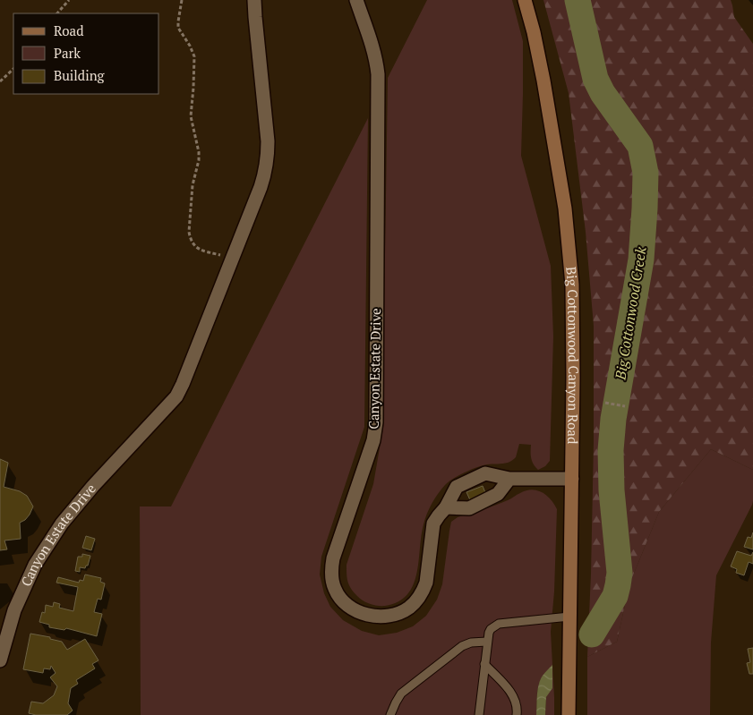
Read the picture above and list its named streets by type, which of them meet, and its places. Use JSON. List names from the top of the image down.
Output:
{
  "streets": {
    "main road": ["Big Cottonwood Canyon Road"],
    "street": ["Canyon Estate Drive"]
  },
  "crossings": [
    ["Big Cottonwood Canyon Road", "Canyon Estate Drive"]
  ],
  "water": ["Big Cottonwood Creek"],
  "legend": ["Road", "Park", "Building"]
}
